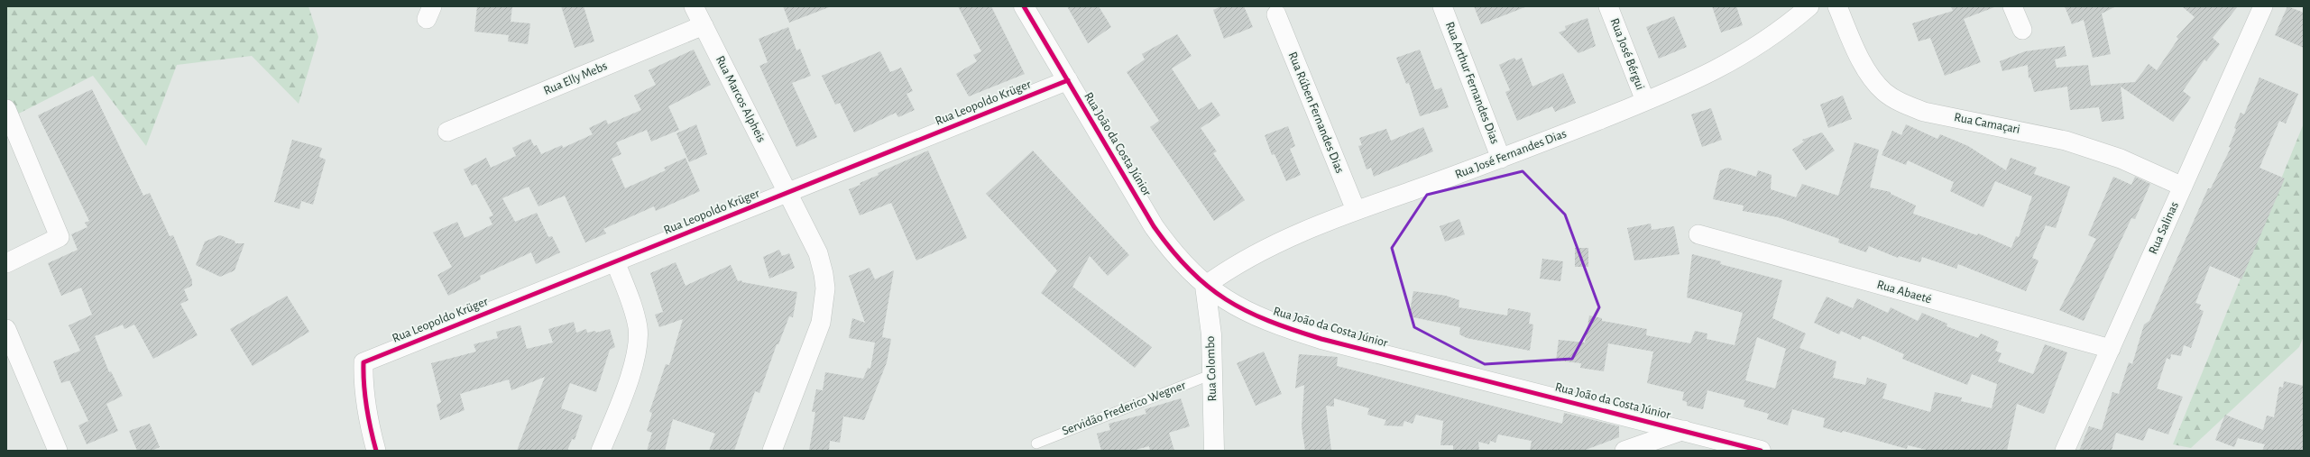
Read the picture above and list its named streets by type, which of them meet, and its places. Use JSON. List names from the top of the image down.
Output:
{
  "streets": {
    "main road": ["Rua João da Costa Júnior", "Rua Colombo"],
    "street": [
      "Rua José Bérgui",
      "Rua Elly Mebs",
      "Rua Arthur Fernandes Dias",
      "Rua Marcos Alpheis",
      "Rua Leopoldo Krüger",
      "Rua Rúben Fernandes Dias",
      "Rua Camaçari",
      "Rua José Fernandes Dias",
      "Rua Salinas",
      "Rua Abaeté"
    ],
    "lane": ["Servidão Frederico Wegner"]
  },
  "crossings": [
    ["Rua José Bérgui", "Rua José Fernandes Dias"],
    ["Rua Elly Mebs", "Rua Marcos Alpheis"],
    ["Rua Arthur Fernandes Dias", "Rua José Fernandes Dias"],
    ["Rua Marcos Alpheis", "Rua Leopoldo Krüger"],
    ["Rua Leopoldo Krüger", "Rua João da Costa Júnior"],
    ["Rua Rúben Fernandes Dias", "Rua José Fernandes Dias"],
    ["Rua Camaçari", "Rua Salinas"],
    ["Rua João da Costa Júnior", "Rua José Fernandes Dias"],
    ["Rua João da Costa Júnior", "Rua Colombo"],
    ["Rua José Fernandes Dias", "Rua Colombo"],
    ["Rua Salinas", "Rua Abaeté"],
    ["Rua Colombo", "Servidão Frederico Wegner"]
  ]
}
